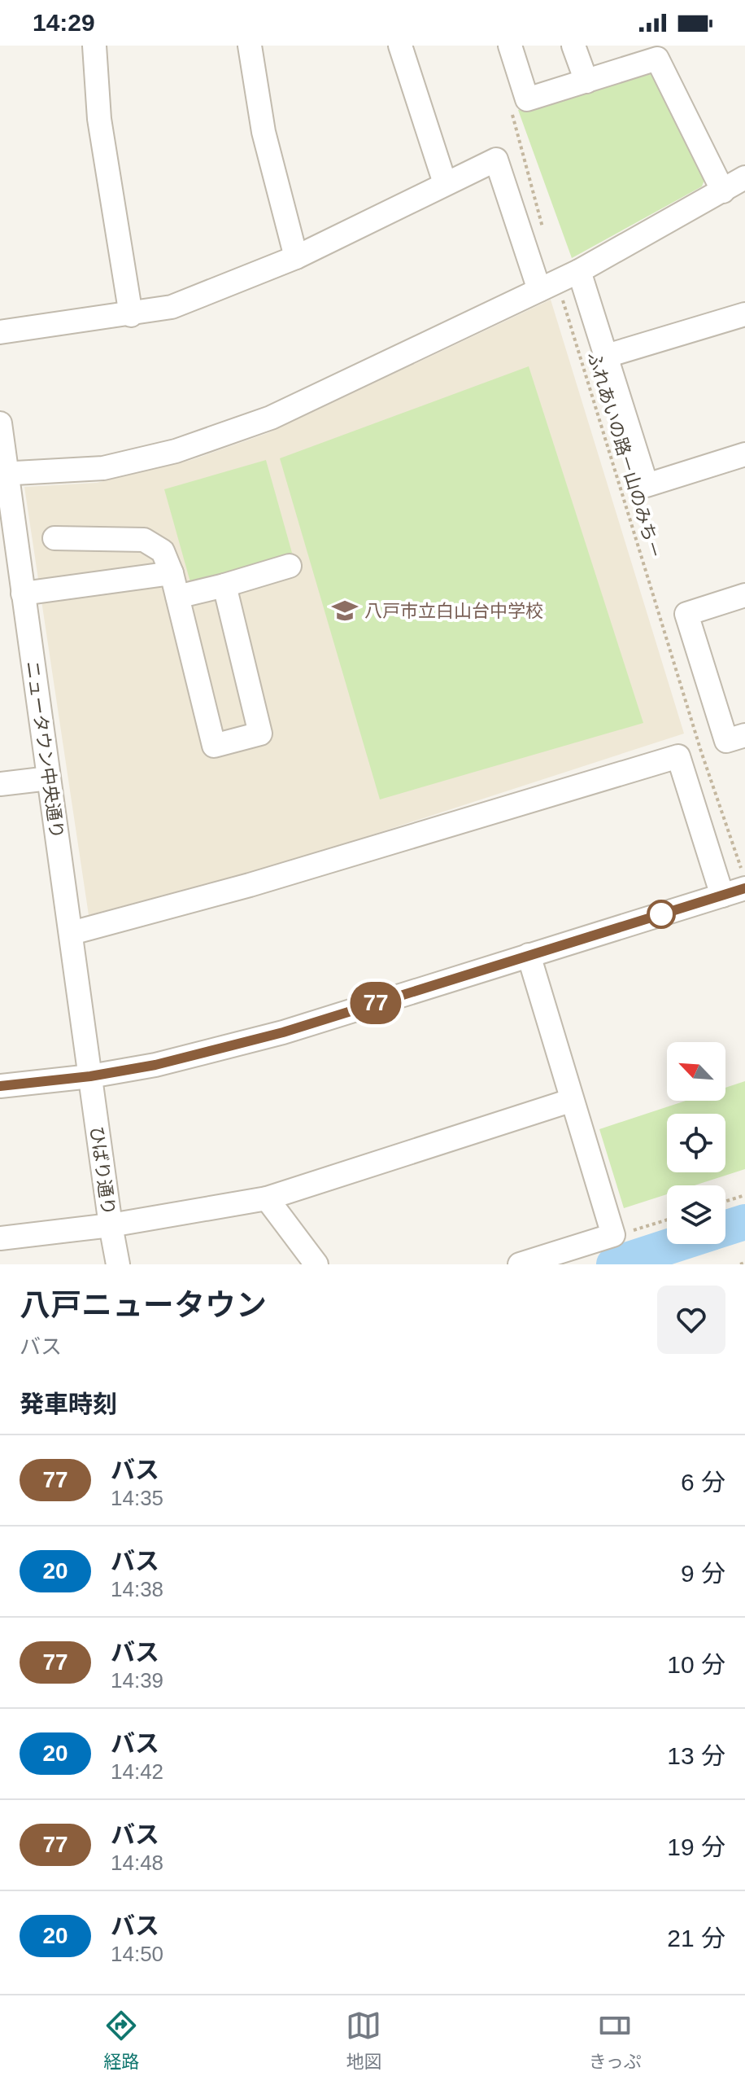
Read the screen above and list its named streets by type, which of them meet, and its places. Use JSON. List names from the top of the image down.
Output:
{
  "streets": {
    "street": ["ニュータウン中央通り", "ひばり通り"],
    "path": ["ふれあいの路－山のみち－"]
  },
  "crossings": [
    ["ニュータウン中央通り", "ひばり通り"]
  ],
  "places": {
    "school or university": ["八戸市立白山台中学校"]
  },
  "lines": ["bus line 77"],
  "north": "top left",
  "page": {
    "status": "14:29",
    "on_map": "77",
    "heading": [
      ["八戸ニュータウン", "バス"],
      "発車時刻"
    ],
    "list": [
      {
        "mark": "77",
        "name": "バス",
        "note": "14:35",
        "value": "6 分"
      },
      {
        "mark": "20",
        "name": "バス",
        "note": "14:38",
        "value": "9 分"
      },
      {
        "mark": "77",
        "name": "バス",
        "note": "14:39",
        "value": "10 分"
      },
      {
        "mark": "20",
        "name": "バス",
        "note": "14:42",
        "value": "13 分"
      },
      {
        "mark": "77",
        "name": "バス",
        "note": "14:48",
        "value": "19 分"
      },
      {
        "mark": "20",
        "name": "バス",
        "note": "14:50",
        "value": "21 分"
      }
    ],
    "tabs": ["経路", "地図", "きっぷ"]
  }
}
